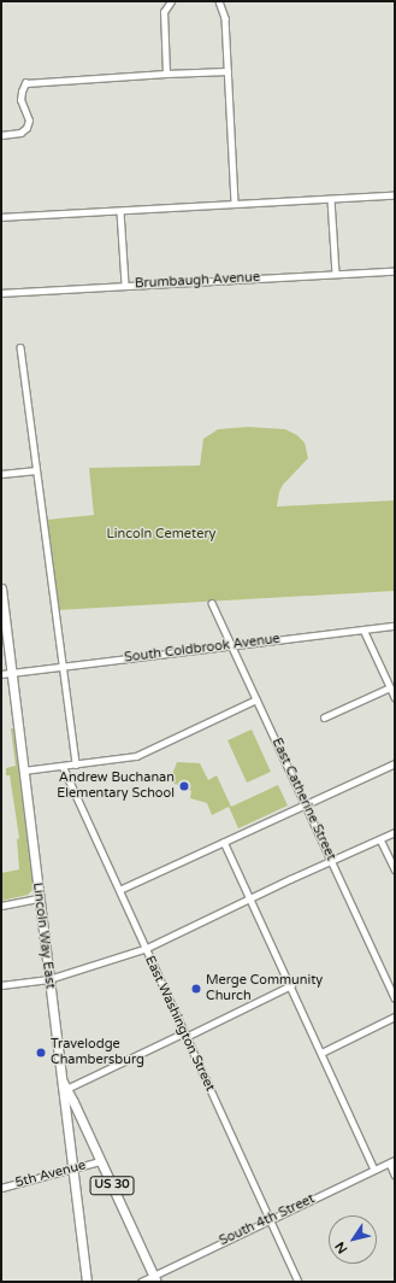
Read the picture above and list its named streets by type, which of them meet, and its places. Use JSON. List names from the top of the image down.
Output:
{
  "streets": {
    "highway": ["Lincoln Way East", "US 30"],
    "street": [
      "Brumbaugh Avenue",
      "South Coldbrook Avenue",
      "East Catherine Street",
      "East Washington Street",
      "5th Avenue",
      "South 4th Street"
    ]
  },
  "crossings": [
    ["South Coldbrook Avenue", "East Catherine Street"],
    ["South Coldbrook Avenue", "Lincoln Way East"],
    ["Lincoln Way East", "5th Avenue"],
    ["Lincoln Way East", "US 30"],
    ["East Washington Street", "South 4th Street"],
    ["5th Avenue", "US 30"],
    ["US 30", "South 4th Street"]
  ],
  "parks": ["Lincoln Cemetery"],
  "places": ["Andrew Buchanan Elementary School", "Merge Community Church", "Travelodge Chambersburg"],
  "north": "bottom left"
}
